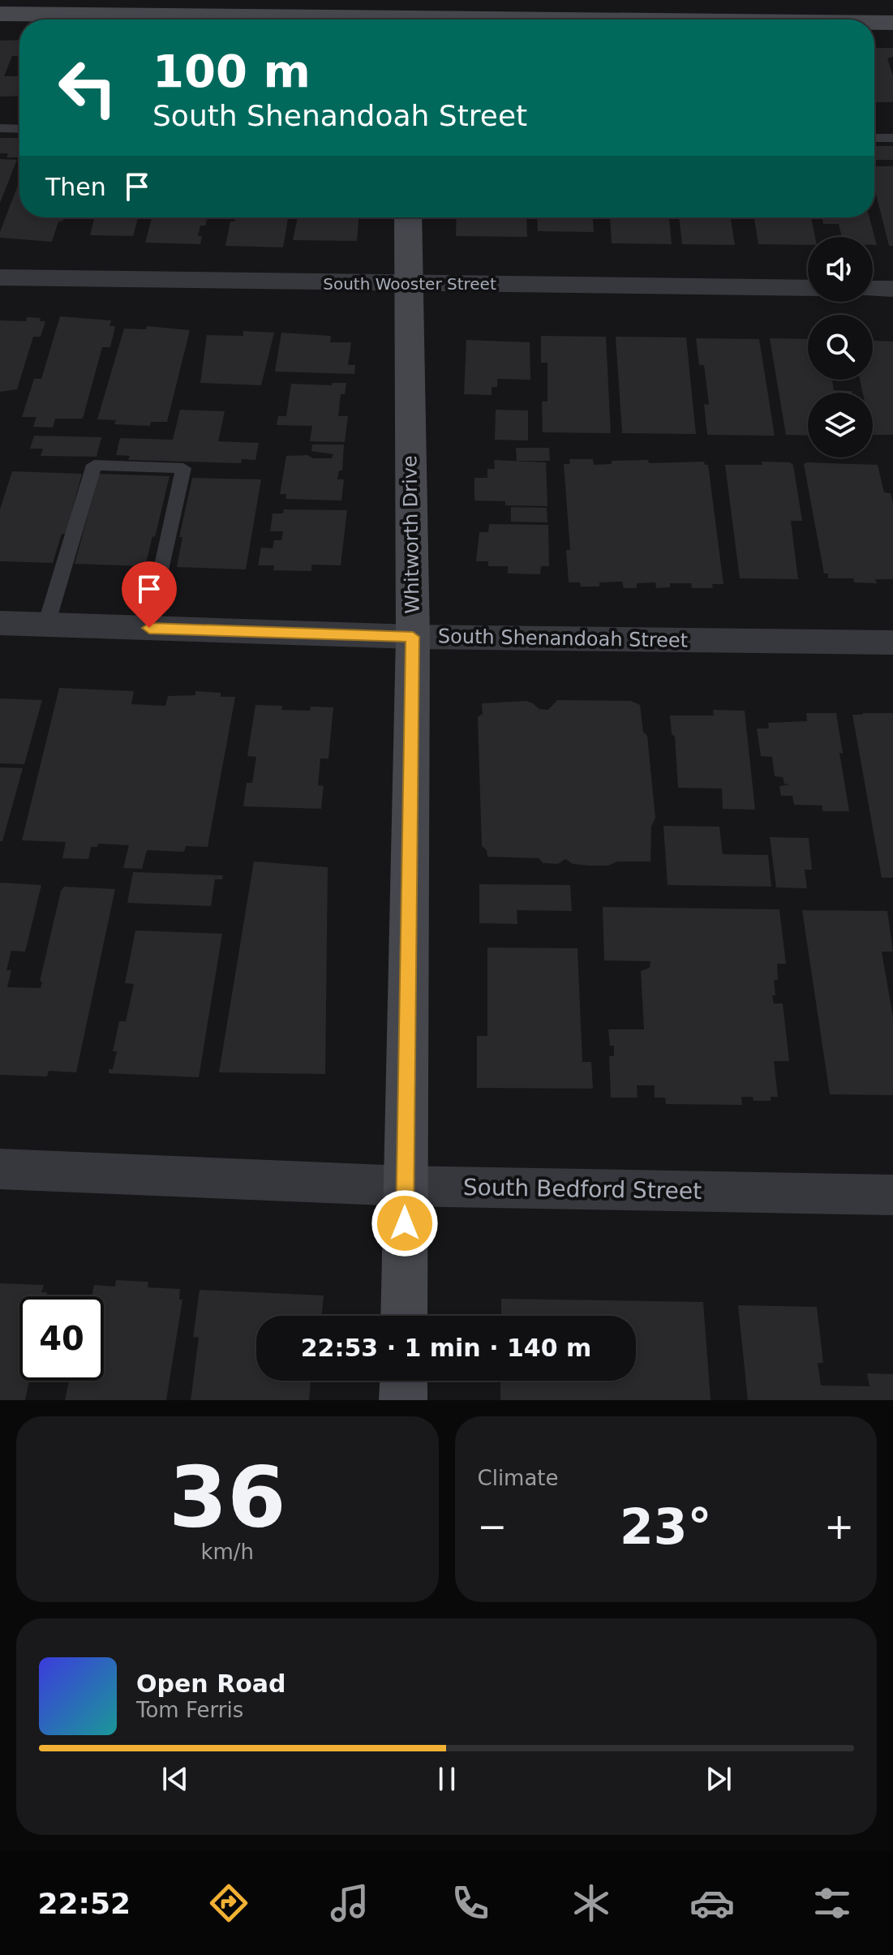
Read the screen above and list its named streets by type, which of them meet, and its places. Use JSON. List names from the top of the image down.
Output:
{
  "streets": {
    "street": [
      "South Wooster Street",
      "Whitworth Drive",
      "South Shenandoah Street",
      "South Bedford Street"
    ]
  },
  "crossings": [
    ["South Wooster Street", "Whitworth Drive"],
    ["Whitworth Drive", "South Shenandoah Street"],
    ["Whitworth Drive", "South Bedford Street"]
  ],
  "page": {
    "turn": ["100 m", "South Shenandoah Street"],
    "then": "Then",
    "limit": "40",
    "trip": "22:53 · 1 min · 140 m",
    "tile": [
      ["36", "km/h"],
      "Climate"
    ],
    "heat": ["−", "23°", "+"],
    "song": ["Open Road", "Tom Ferris"],
    "tabs": "22:52"
  }
}
